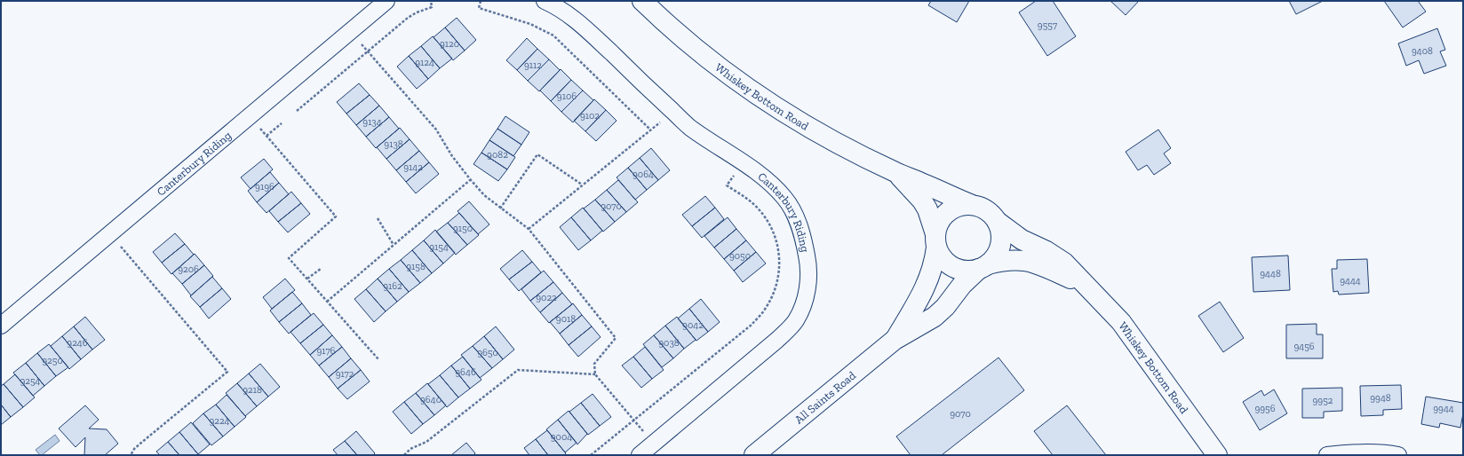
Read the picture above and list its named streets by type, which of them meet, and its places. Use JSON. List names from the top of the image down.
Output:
{
  "streets": {
    "street": ["Whiskey Bottom Road", "Canterbury Riding", "All Saints Road"]
  },
  "crossings": [
    ["Whiskey Bottom Road", "All Saints Road"]
  ],
  "house_numbers": [
    "9557",
    "9120",
    "9408",
    "9124",
    "9112",
    "9106",
    "9102",
    "9134",
    "9138",
    "9082",
    "9142",
    "9064",
    "9196",
    "9070",
    "9150",
    "9154",
    "9050",
    "9158",
    "9206",
    "9448",
    "9444",
    "9162",
    "9022",
    "9018",
    "9042",
    "9246",
    "9038",
    "9456",
    "9176",
    "9650",
    "9250",
    "9646",
    "9172",
    "9254",
    "9218",
    "9948",
    "9640",
    "9952",
    "9956",
    "9944",
    "9070",
    "9224",
    "9004"
  ]
}
